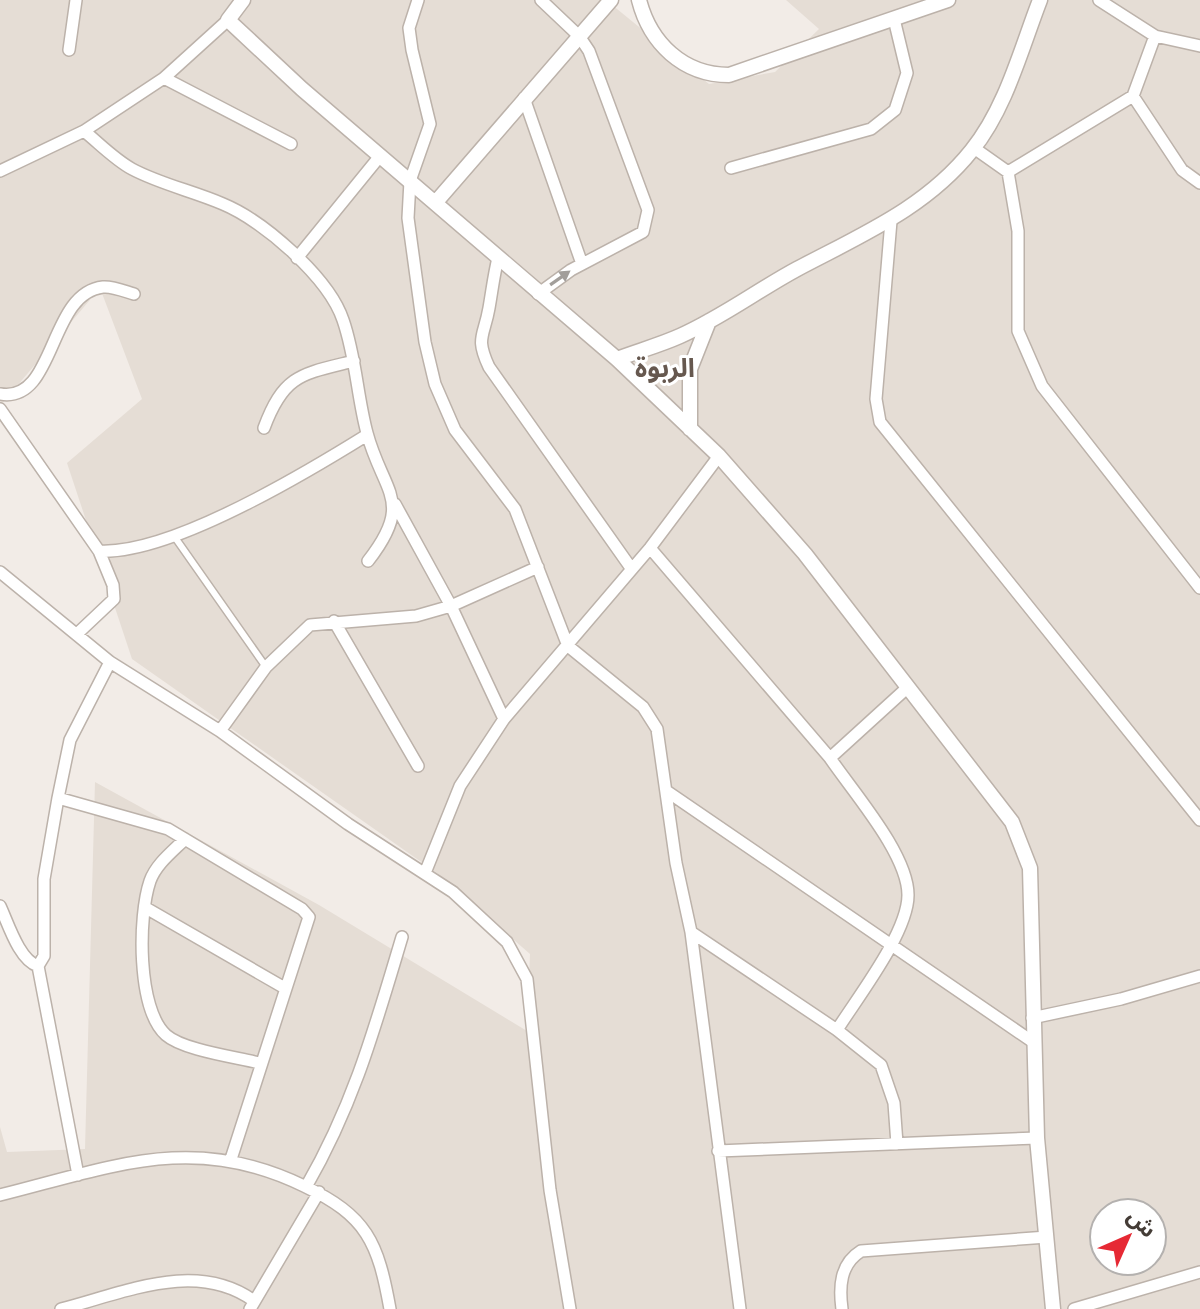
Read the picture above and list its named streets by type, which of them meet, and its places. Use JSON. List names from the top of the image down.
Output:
{
  "districts": ["الربوة"],
  "north": "top right"
}
